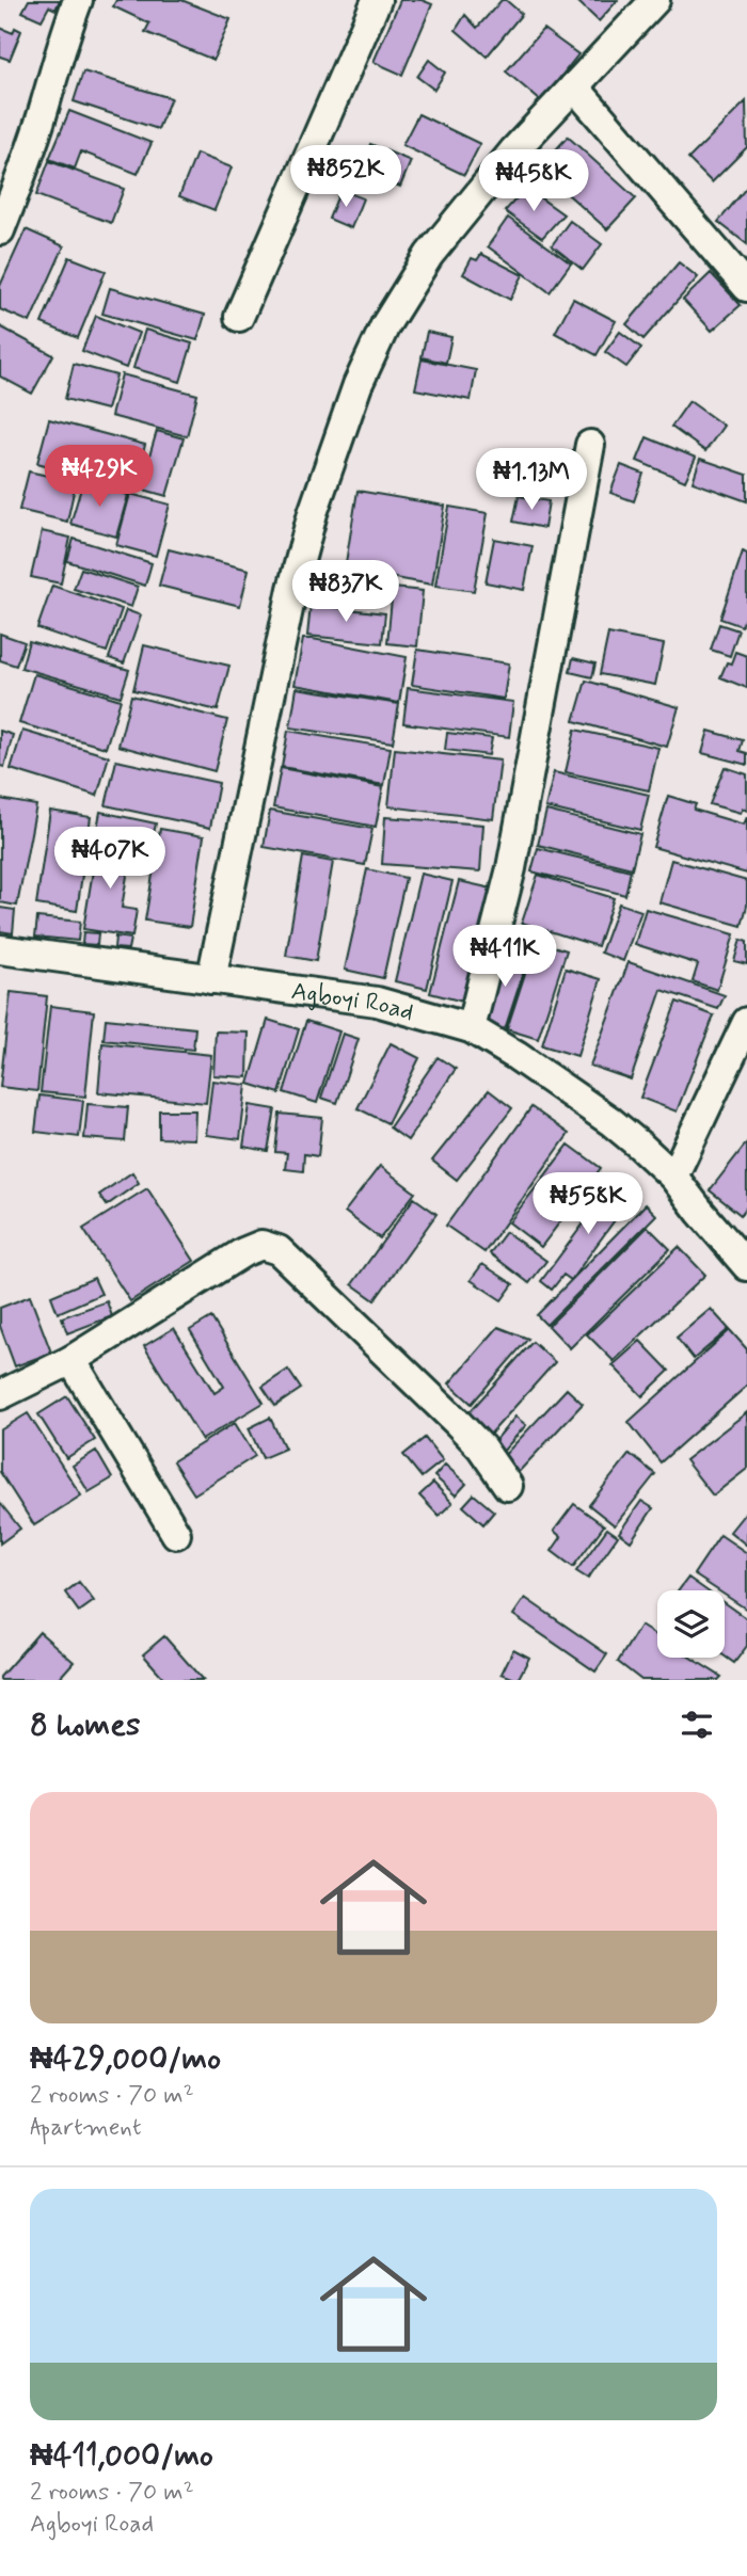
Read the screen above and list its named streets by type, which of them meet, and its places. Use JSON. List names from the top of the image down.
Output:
{
  "streets": {
    "street": ["Agboyi Road"]
  },
  "page": {
    "price": [
      "₦852K",
      "₦458K",
      "₦429K",
      "₦1.13M",
      "₦837K",
      "₦407K",
      "₦411K",
      "₦558K"
    ],
    "heading": "8 homes",
    "list": [
      {
        "name": "₦429,000/mo",
        "note": "2 rooms · 70 m² · Apartment"
      },
      {
        "name": "₦411,000/mo",
        "note": "2 rooms · 70 m² · Agboyi Road"
      }
    ]
  }
}
